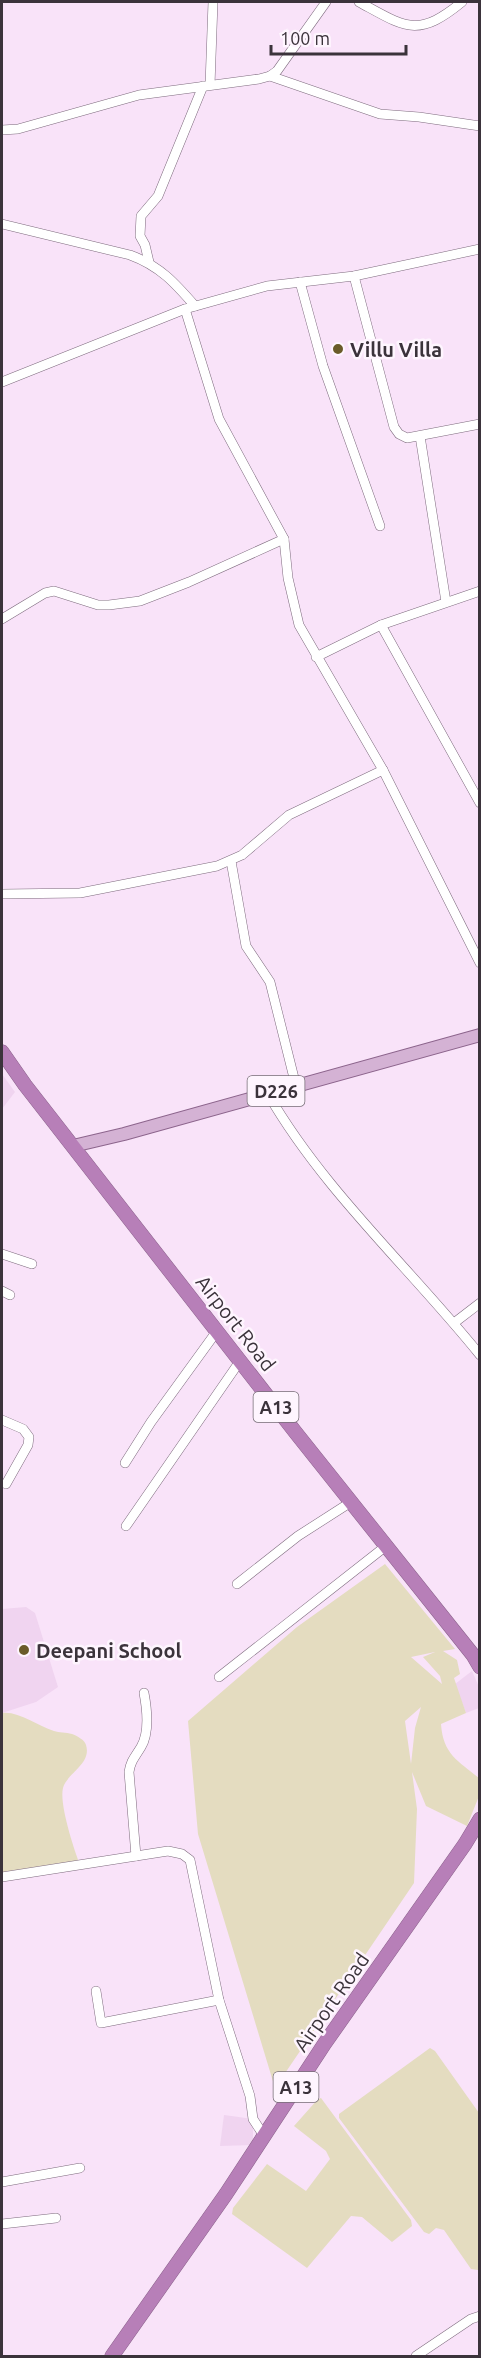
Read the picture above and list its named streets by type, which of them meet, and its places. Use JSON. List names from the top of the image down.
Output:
{
  "streets": {
    "highway": ["Airport Road", "A13"],
    "main road": ["D226"]
  },
  "crossings": [
    ["D226", "Airport Road"],
    ["D226", "A13"],
    ["Airport Road", "A13"]
  ],
  "places": ["Villu Villa", "Deepani School"],
  "scale_bar": "100 m"
}
